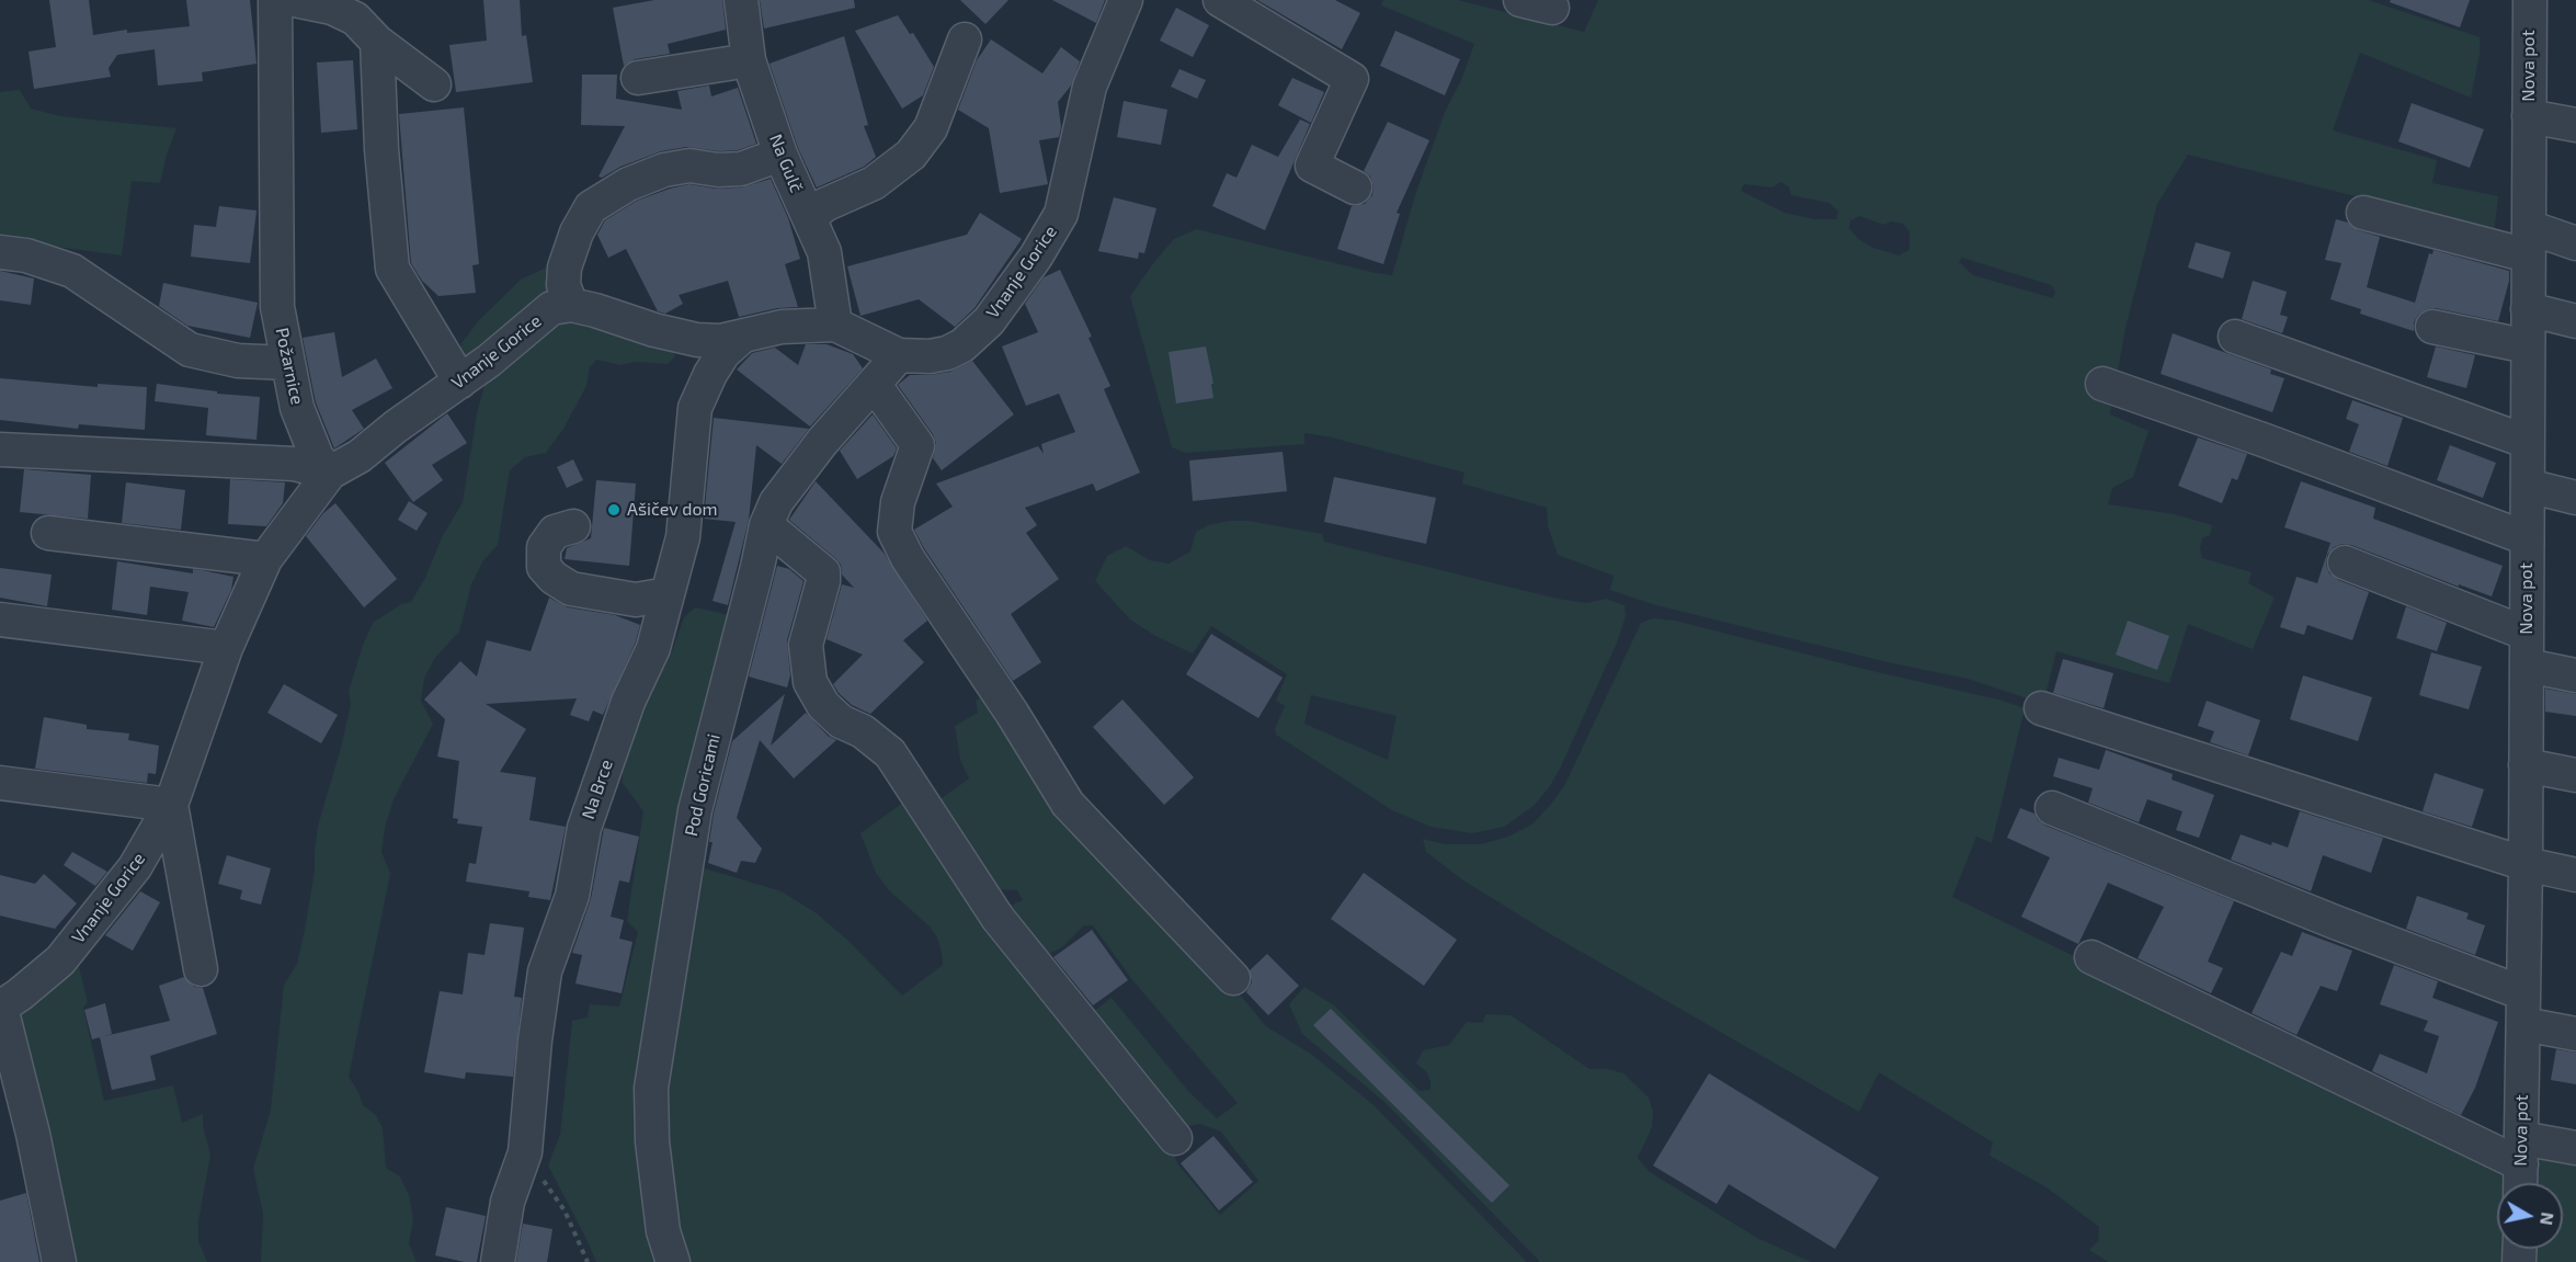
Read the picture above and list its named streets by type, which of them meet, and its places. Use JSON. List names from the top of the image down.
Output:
{
  "streets": {
    "street": [
      "Nova pot",
      "Na Gulč",
      "Vnanje Gorice",
      "Požarnice",
      "Pod Goricami",
      "Na Brce"
    ]
  },
  "crossings": [
    ["Na Gulč", "Vnanje Gorice"],
    ["Vnanje Gorice", "Požarnice"],
    ["Vnanje Gorice", "Pod Goricami"],
    ["Vnanje Gorice", "Na Brce"]
  ],
  "places": ["Ašičev dom"],
  "north": "right"
}
